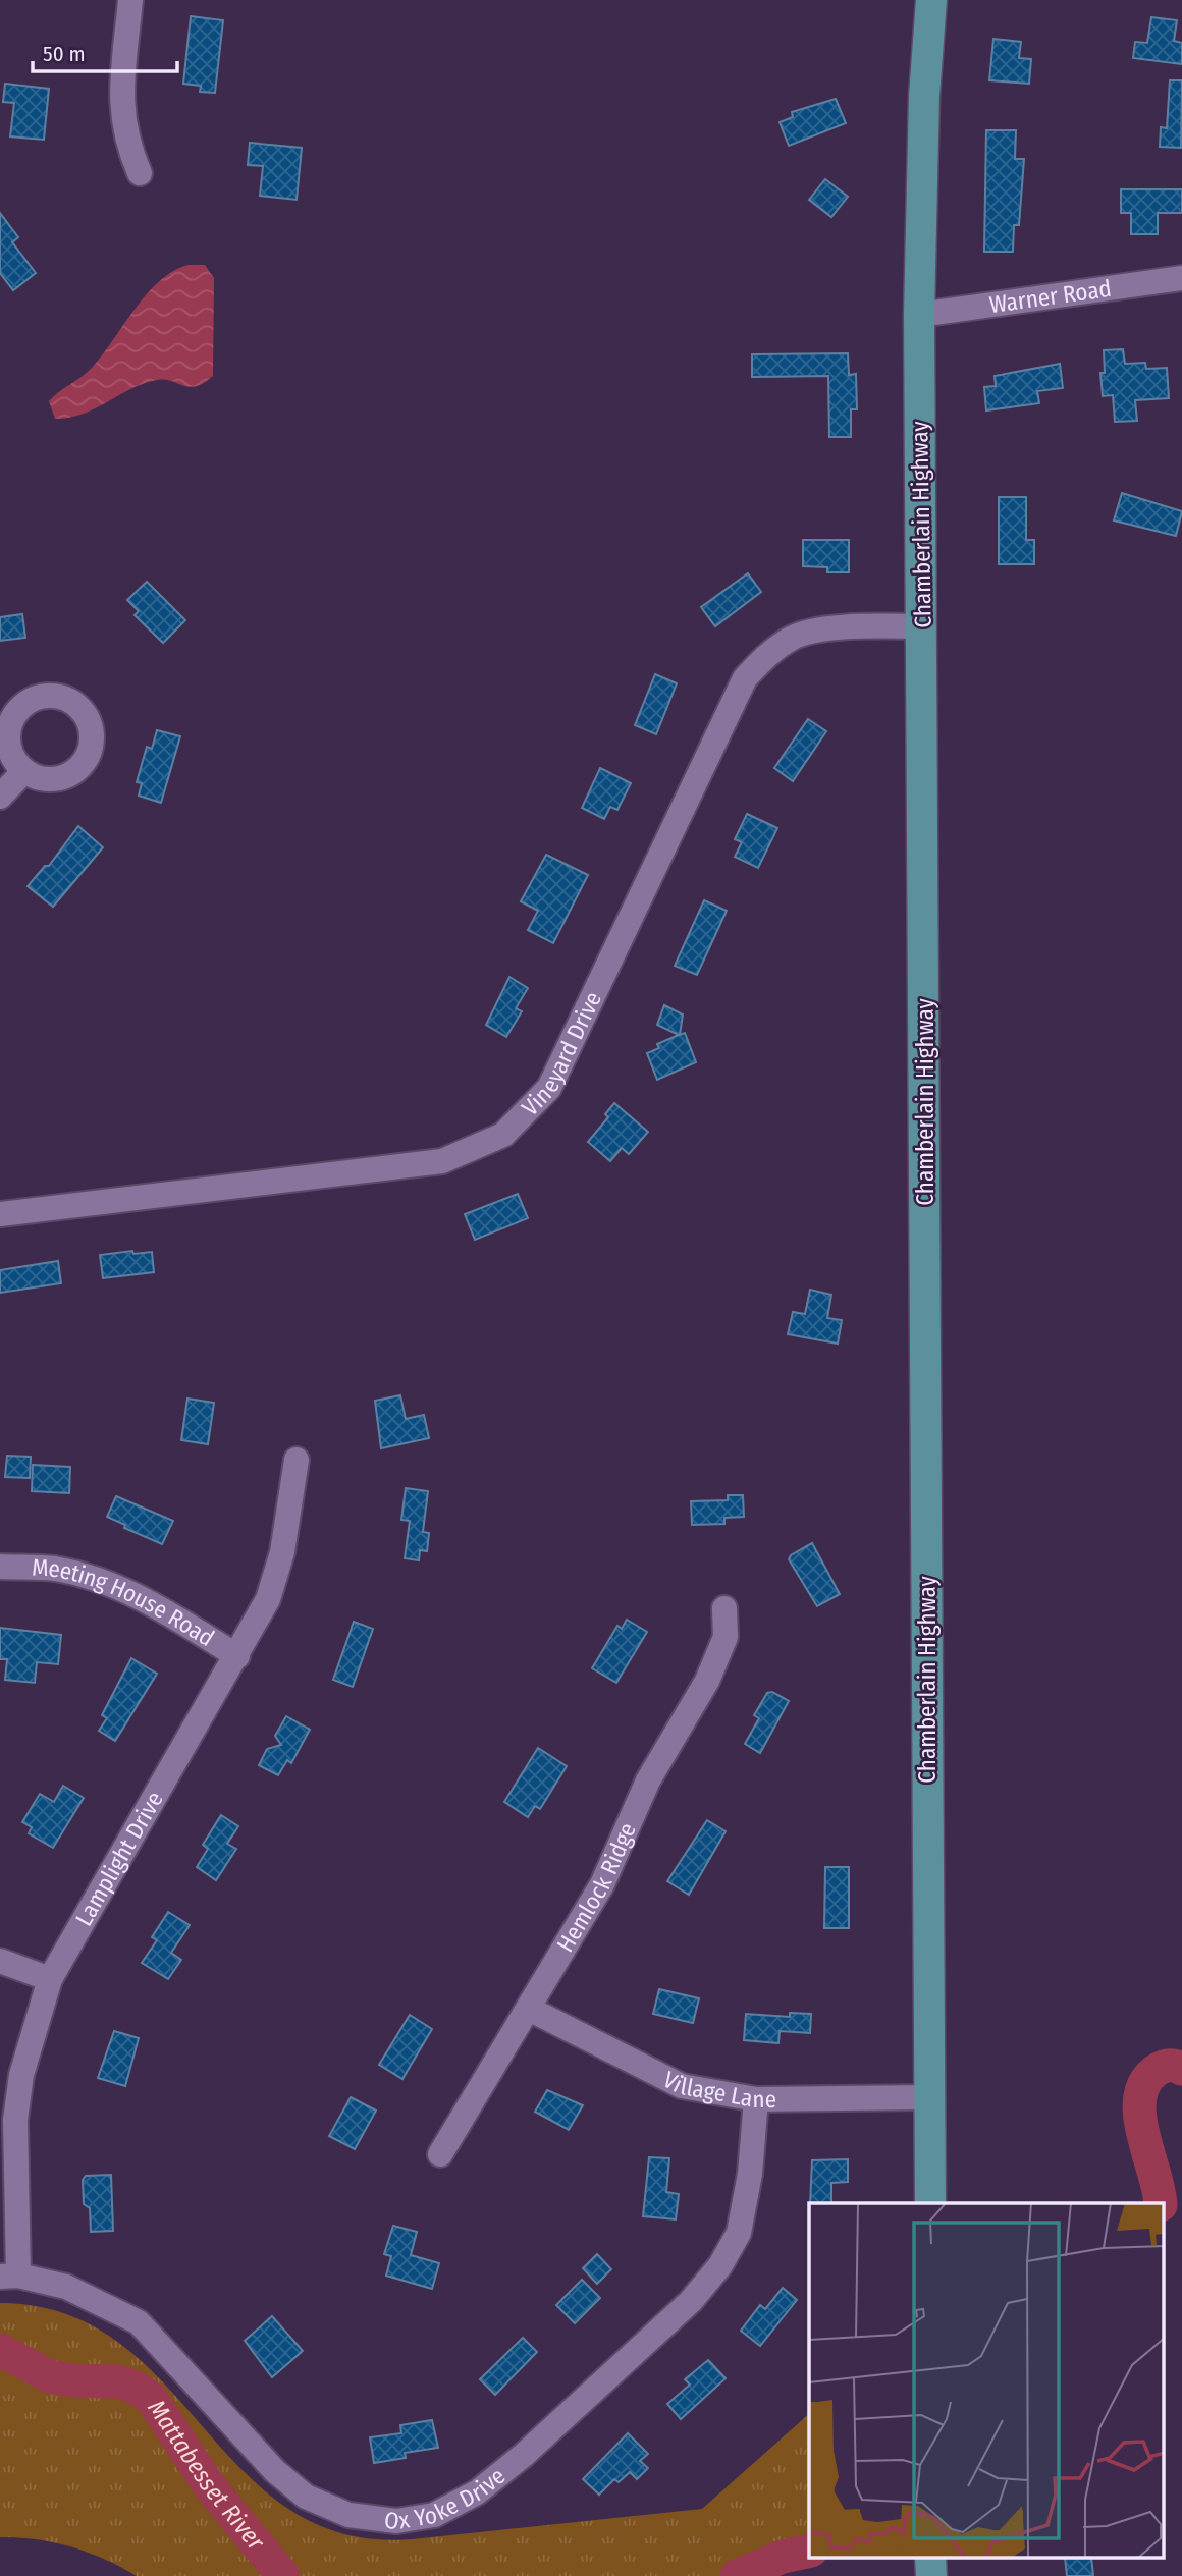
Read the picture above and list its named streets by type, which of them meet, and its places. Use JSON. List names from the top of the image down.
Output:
{
  "streets": {
    "main road": ["Chamberlain Highway"],
    "street": [
      "Warner Road",
      "Vineyard Drive",
      "Meeting House Road",
      "Lamplight Drive",
      "Hemlock Ridge",
      "Village Lane",
      "Ox Yoke Drive"
    ]
  },
  "crossings": [
    ["Warner Road", "Chamberlain Highway"],
    ["Chamberlain Highway", "Vineyard Drive"],
    ["Chamberlain Highway", "Village Lane"],
    ["Meeting House Road", "Lamplight Drive"],
    ["Lamplight Drive", "Ox Yoke Drive"],
    ["Hemlock Ridge", "Village Lane"],
    ["Village Lane", "Ox Yoke Drive"]
  ],
  "water": ["Mattabesset River"],
  "scale_bar": "50 m"
}
